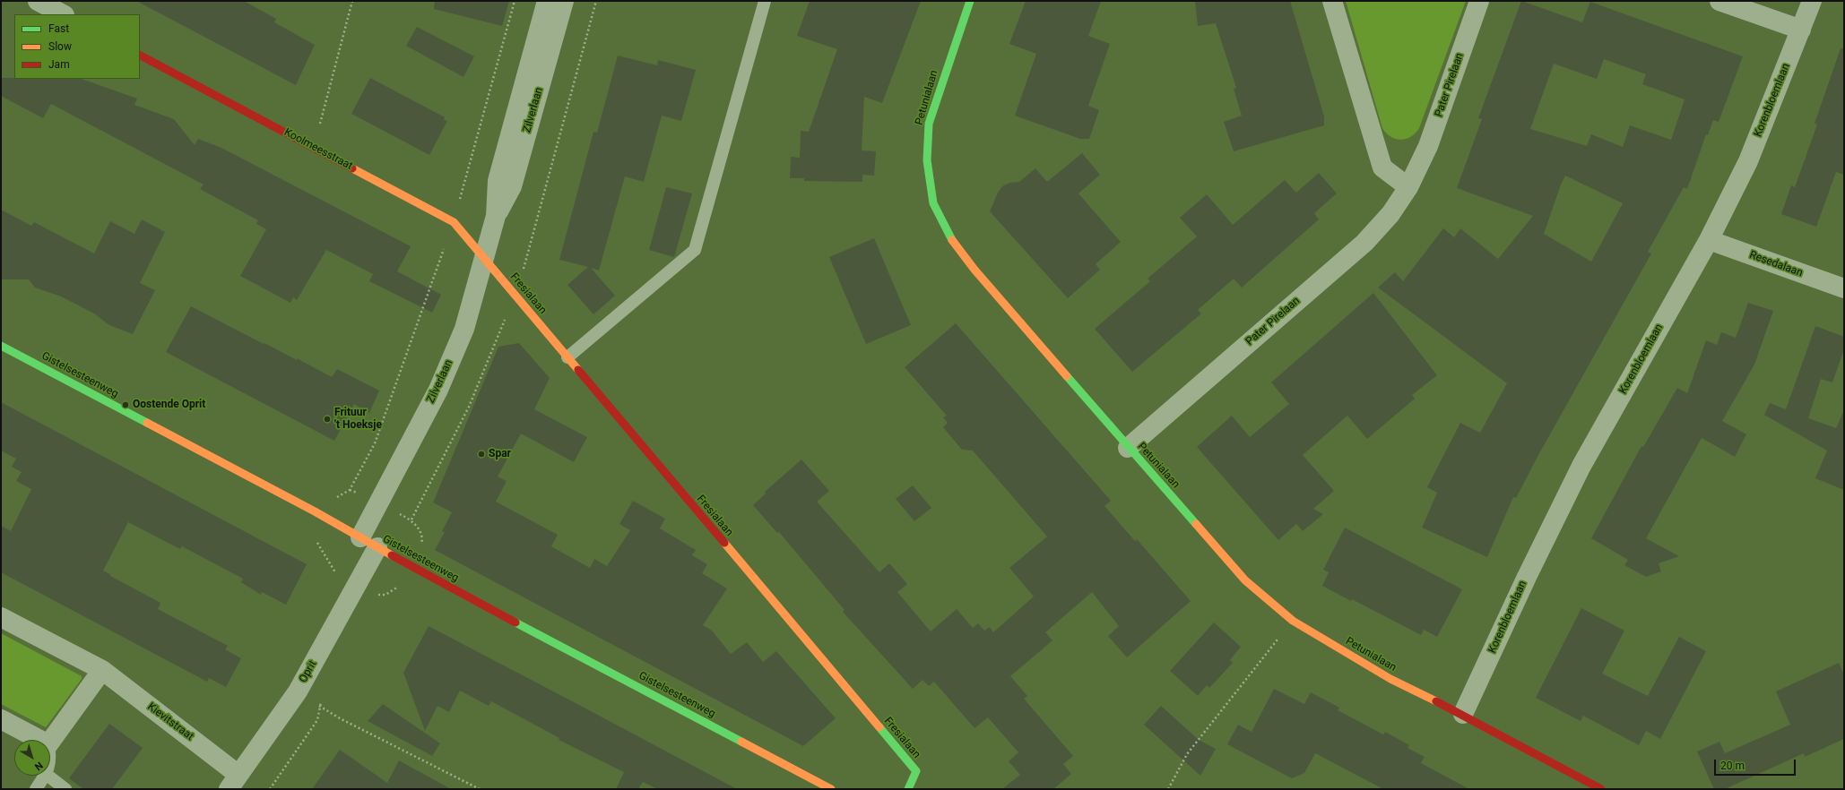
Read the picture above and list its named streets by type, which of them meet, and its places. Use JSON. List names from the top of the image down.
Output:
{
  "streets": {
    "street": [
      "Pater Pirelaan",
      "Petunialaan",
      "Korenbloemlaan",
      "Zilverlaan",
      "Koolmeesstraat",
      "Resedalaan",
      "Fresialaan",
      "Gistelsesteenweg",
      "Oprit",
      "Kievitstraat"
    ]
  },
  "crossings": [
    ["Pater Pirelaan", "Petunialaan"],
    ["Petunialaan", "Korenbloemlaan"],
    ["Korenbloemlaan", "Resedalaan"],
    ["Zilverlaan", "Koolmeesstraat"],
    ["Zilverlaan", "Fresialaan"],
    ["Zilverlaan", "Gistelsesteenweg"],
    ["Zilverlaan", "Oprit"],
    ["Koolmeesstraat", "Fresialaan"],
    ["Gistelsesteenweg", "Oprit"],
    ["Oprit", "Kievitstraat"]
  ],
  "places": ["Oostende Oprit", "Frituur 't Hoeksje", "Spar"],
  "legend": ["Fast", "Slow", "Jam"],
  "scale_bar": "20 m",
  "north": "bottom right"
}
